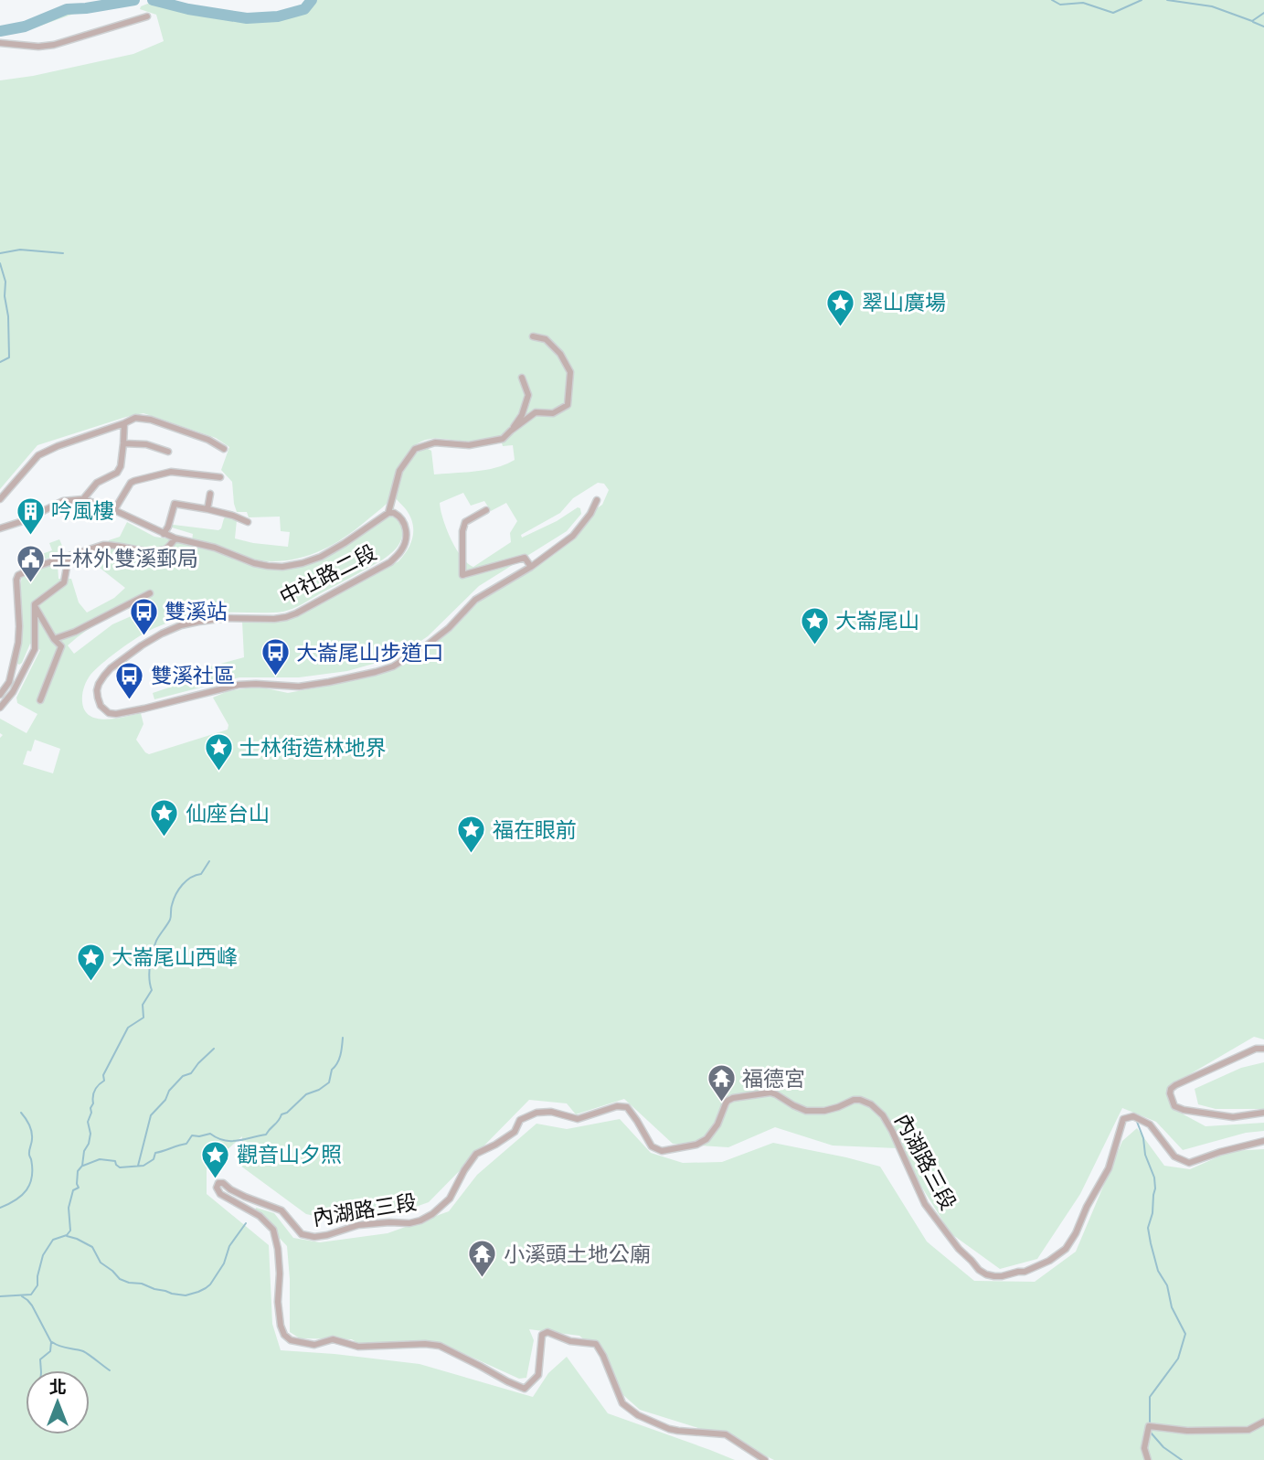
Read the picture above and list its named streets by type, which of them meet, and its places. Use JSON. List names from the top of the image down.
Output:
{
  "streets": {
    "street": ["中社路二段", "內湖路三段"]
  },
  "places": {
    "place": [
      "翠山廣場",
      "大崙尾山",
      "士林街造林地界",
      "仙座台山",
      "福在眼前",
      "大崙尾山西峰",
      "觀音山夕照"
    ],
    "building": ["吟風樓"],
    "public building": ["士林外雙溪郵局"],
    "bus stop": ["雙溪站", "大崙尾山步道口", "雙溪社區"],
    "temple": ["福德宮", "小溪頭土地公廟"]
  },
  "north": "top"
}
